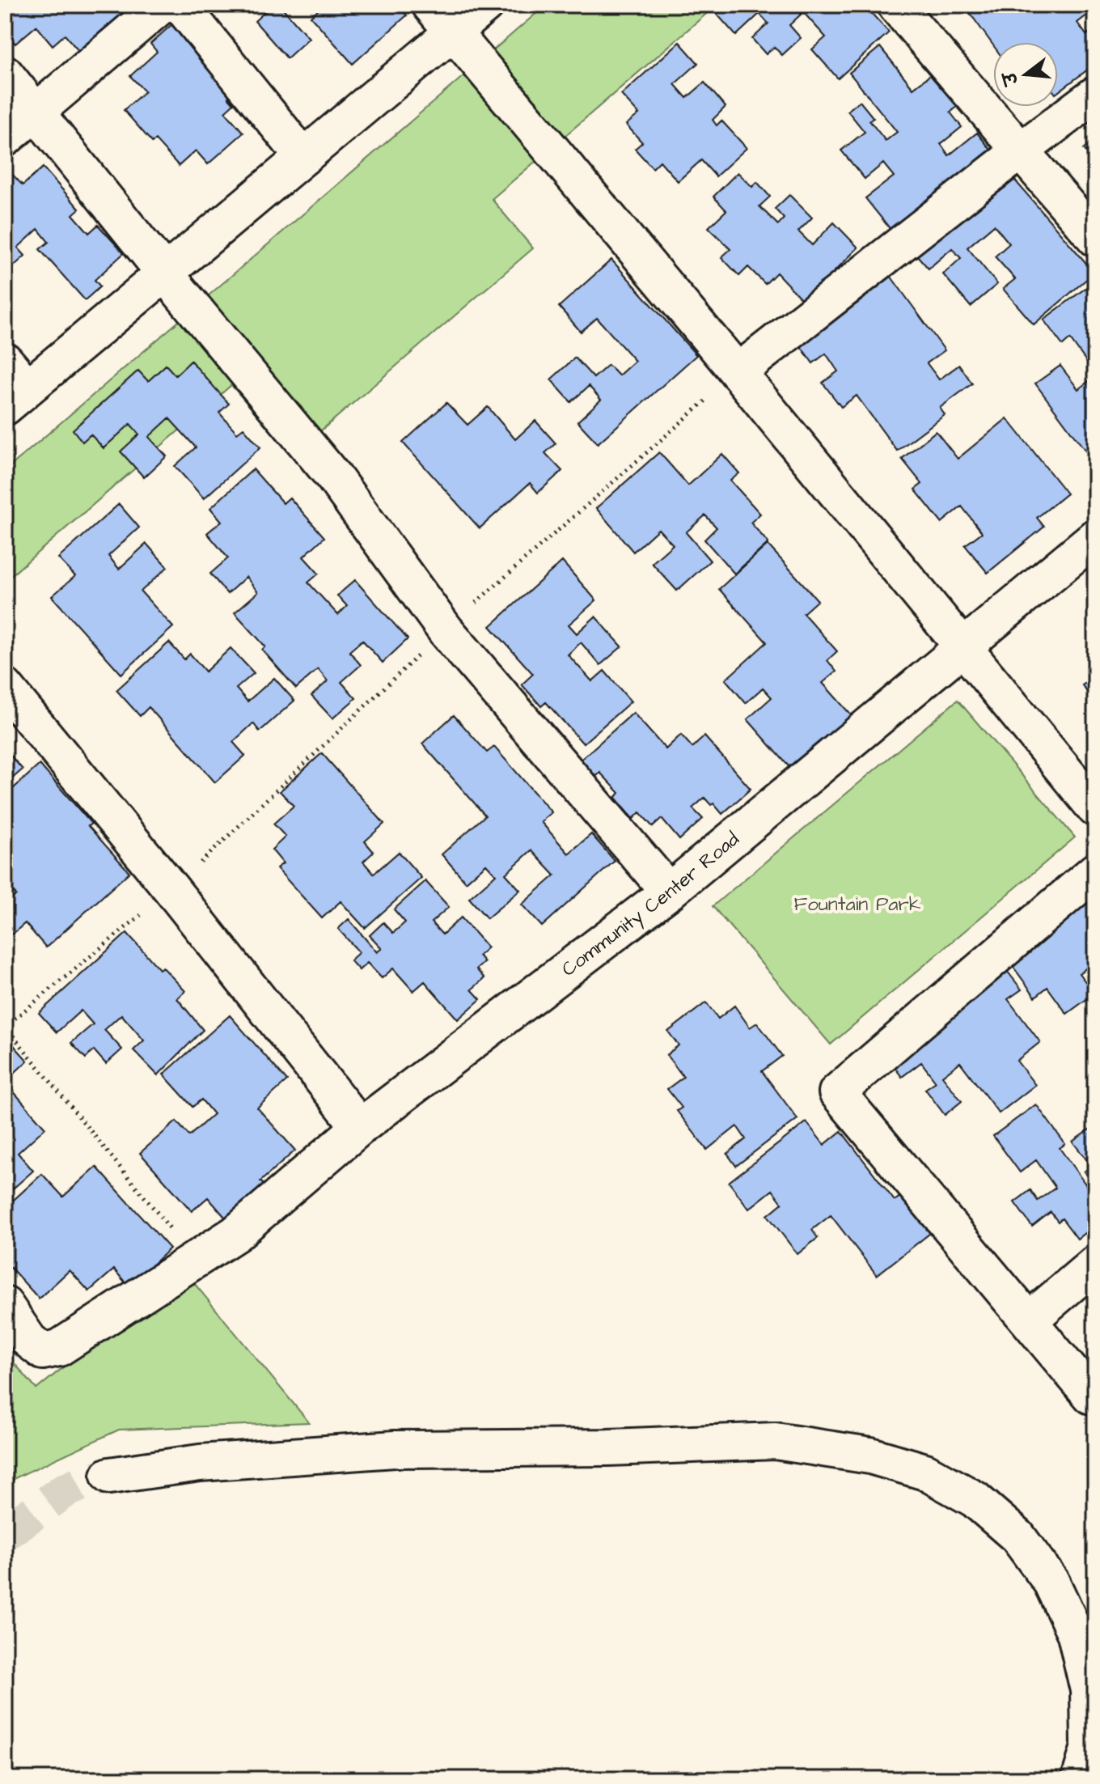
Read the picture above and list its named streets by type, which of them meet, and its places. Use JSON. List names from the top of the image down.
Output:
{
  "streets": {
    "main road": ["Community Center Road"]
  },
  "parks": ["Fountain Park"],
  "north": "left"
}
